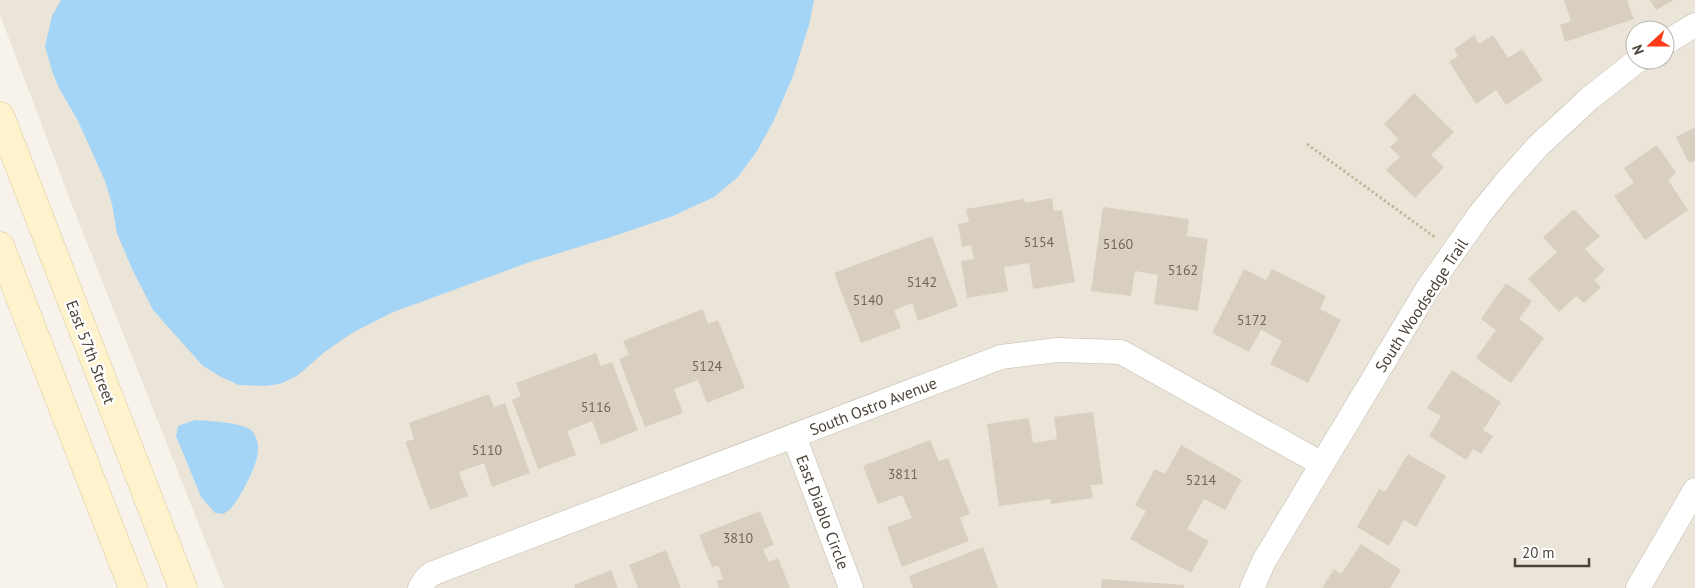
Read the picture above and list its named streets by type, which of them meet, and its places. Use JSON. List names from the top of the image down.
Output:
{
  "streets": {
    "main road": ["East 57th Street"],
    "street": ["South Woodsedge Trail", "South Ostro Avenue", "East Diablo Circle"]
  },
  "crossings": [
    ["South Woodsedge Trail", "South Ostro Avenue"],
    ["South Ostro Avenue", "East Diablo Circle"]
  ],
  "house_numbers": [
    "5154",
    "5160",
    "5162",
    "5142",
    "5140",
    "5172",
    "5124",
    "5116",
    "5110",
    "3811",
    "5214",
    "3810"
  ],
  "scale_bar": "20 m",
  "north": "left"
}
